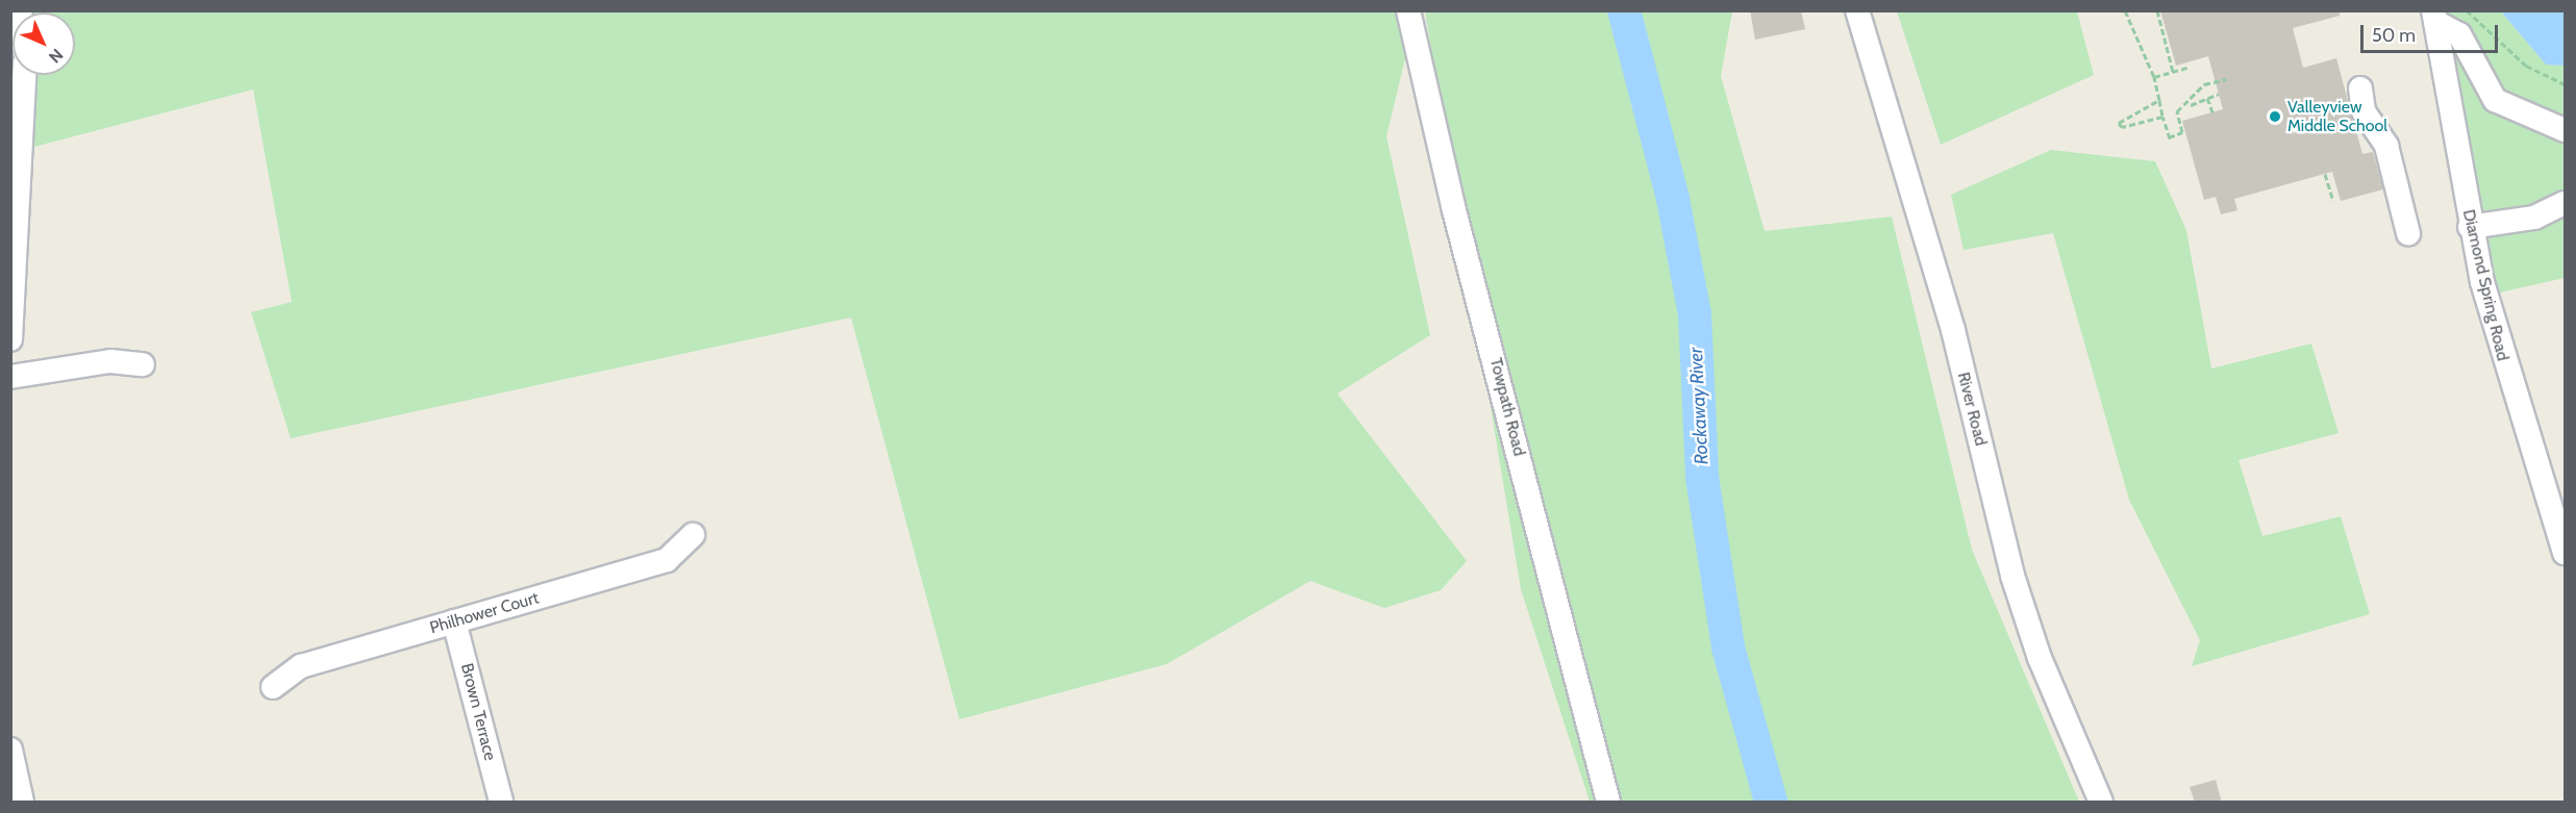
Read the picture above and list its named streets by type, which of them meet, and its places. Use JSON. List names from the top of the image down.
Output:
{
  "streets": {
    "street": [
      "Diamond Spring Road",
      "Towpath Road",
      "River Road",
      "Philhower Court",
      "Brown Terrace"
    ]
  },
  "crossings": [
    ["Philhower Court", "Brown Terrace"]
  ],
  "water": ["Rockaway River"],
  "places": ["Valleyview Middle School"],
  "scale_bar": "50 m",
  "north": "bottom right"
}
